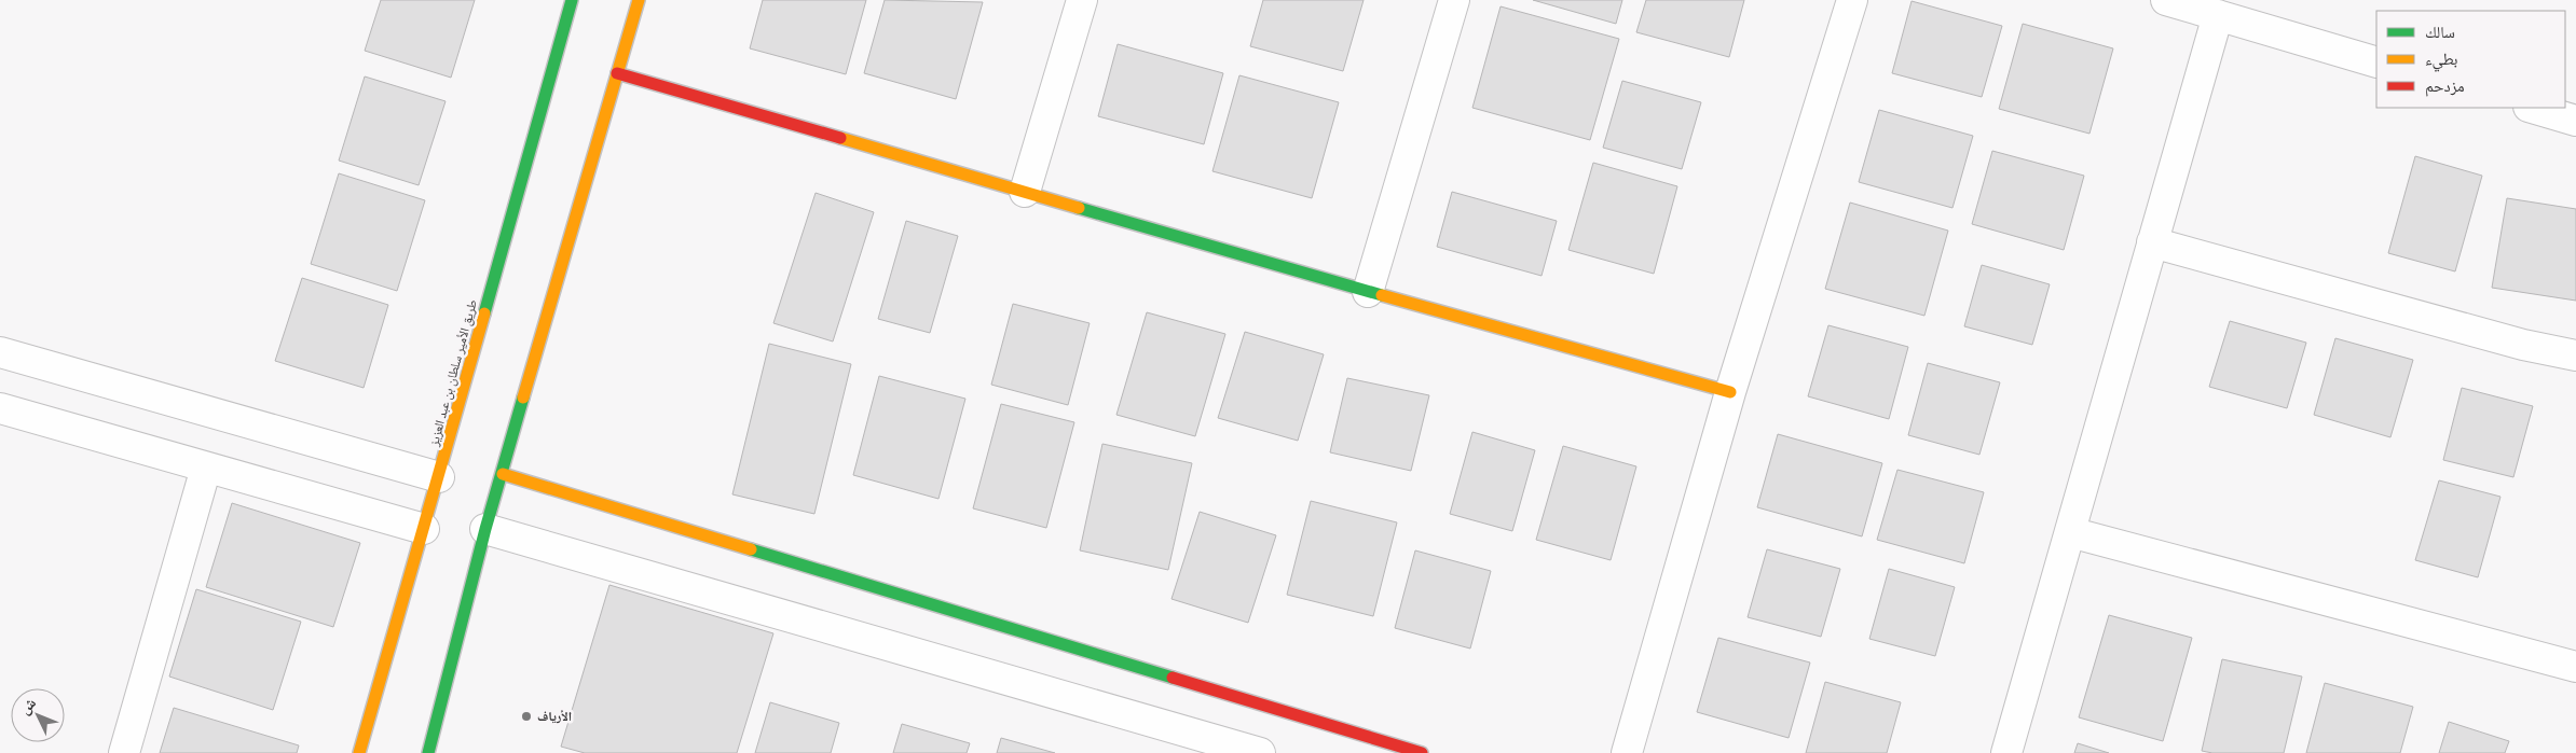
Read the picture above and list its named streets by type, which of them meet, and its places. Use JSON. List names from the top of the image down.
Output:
{
  "streets": {
    "street": ["طريق الأمير سلطان بن عبد العزيز"]
  },
  "places": ["الأرياف"],
  "legend": ["سالك", "بطيء", "مزدحم"],
  "north": "top left"
}
